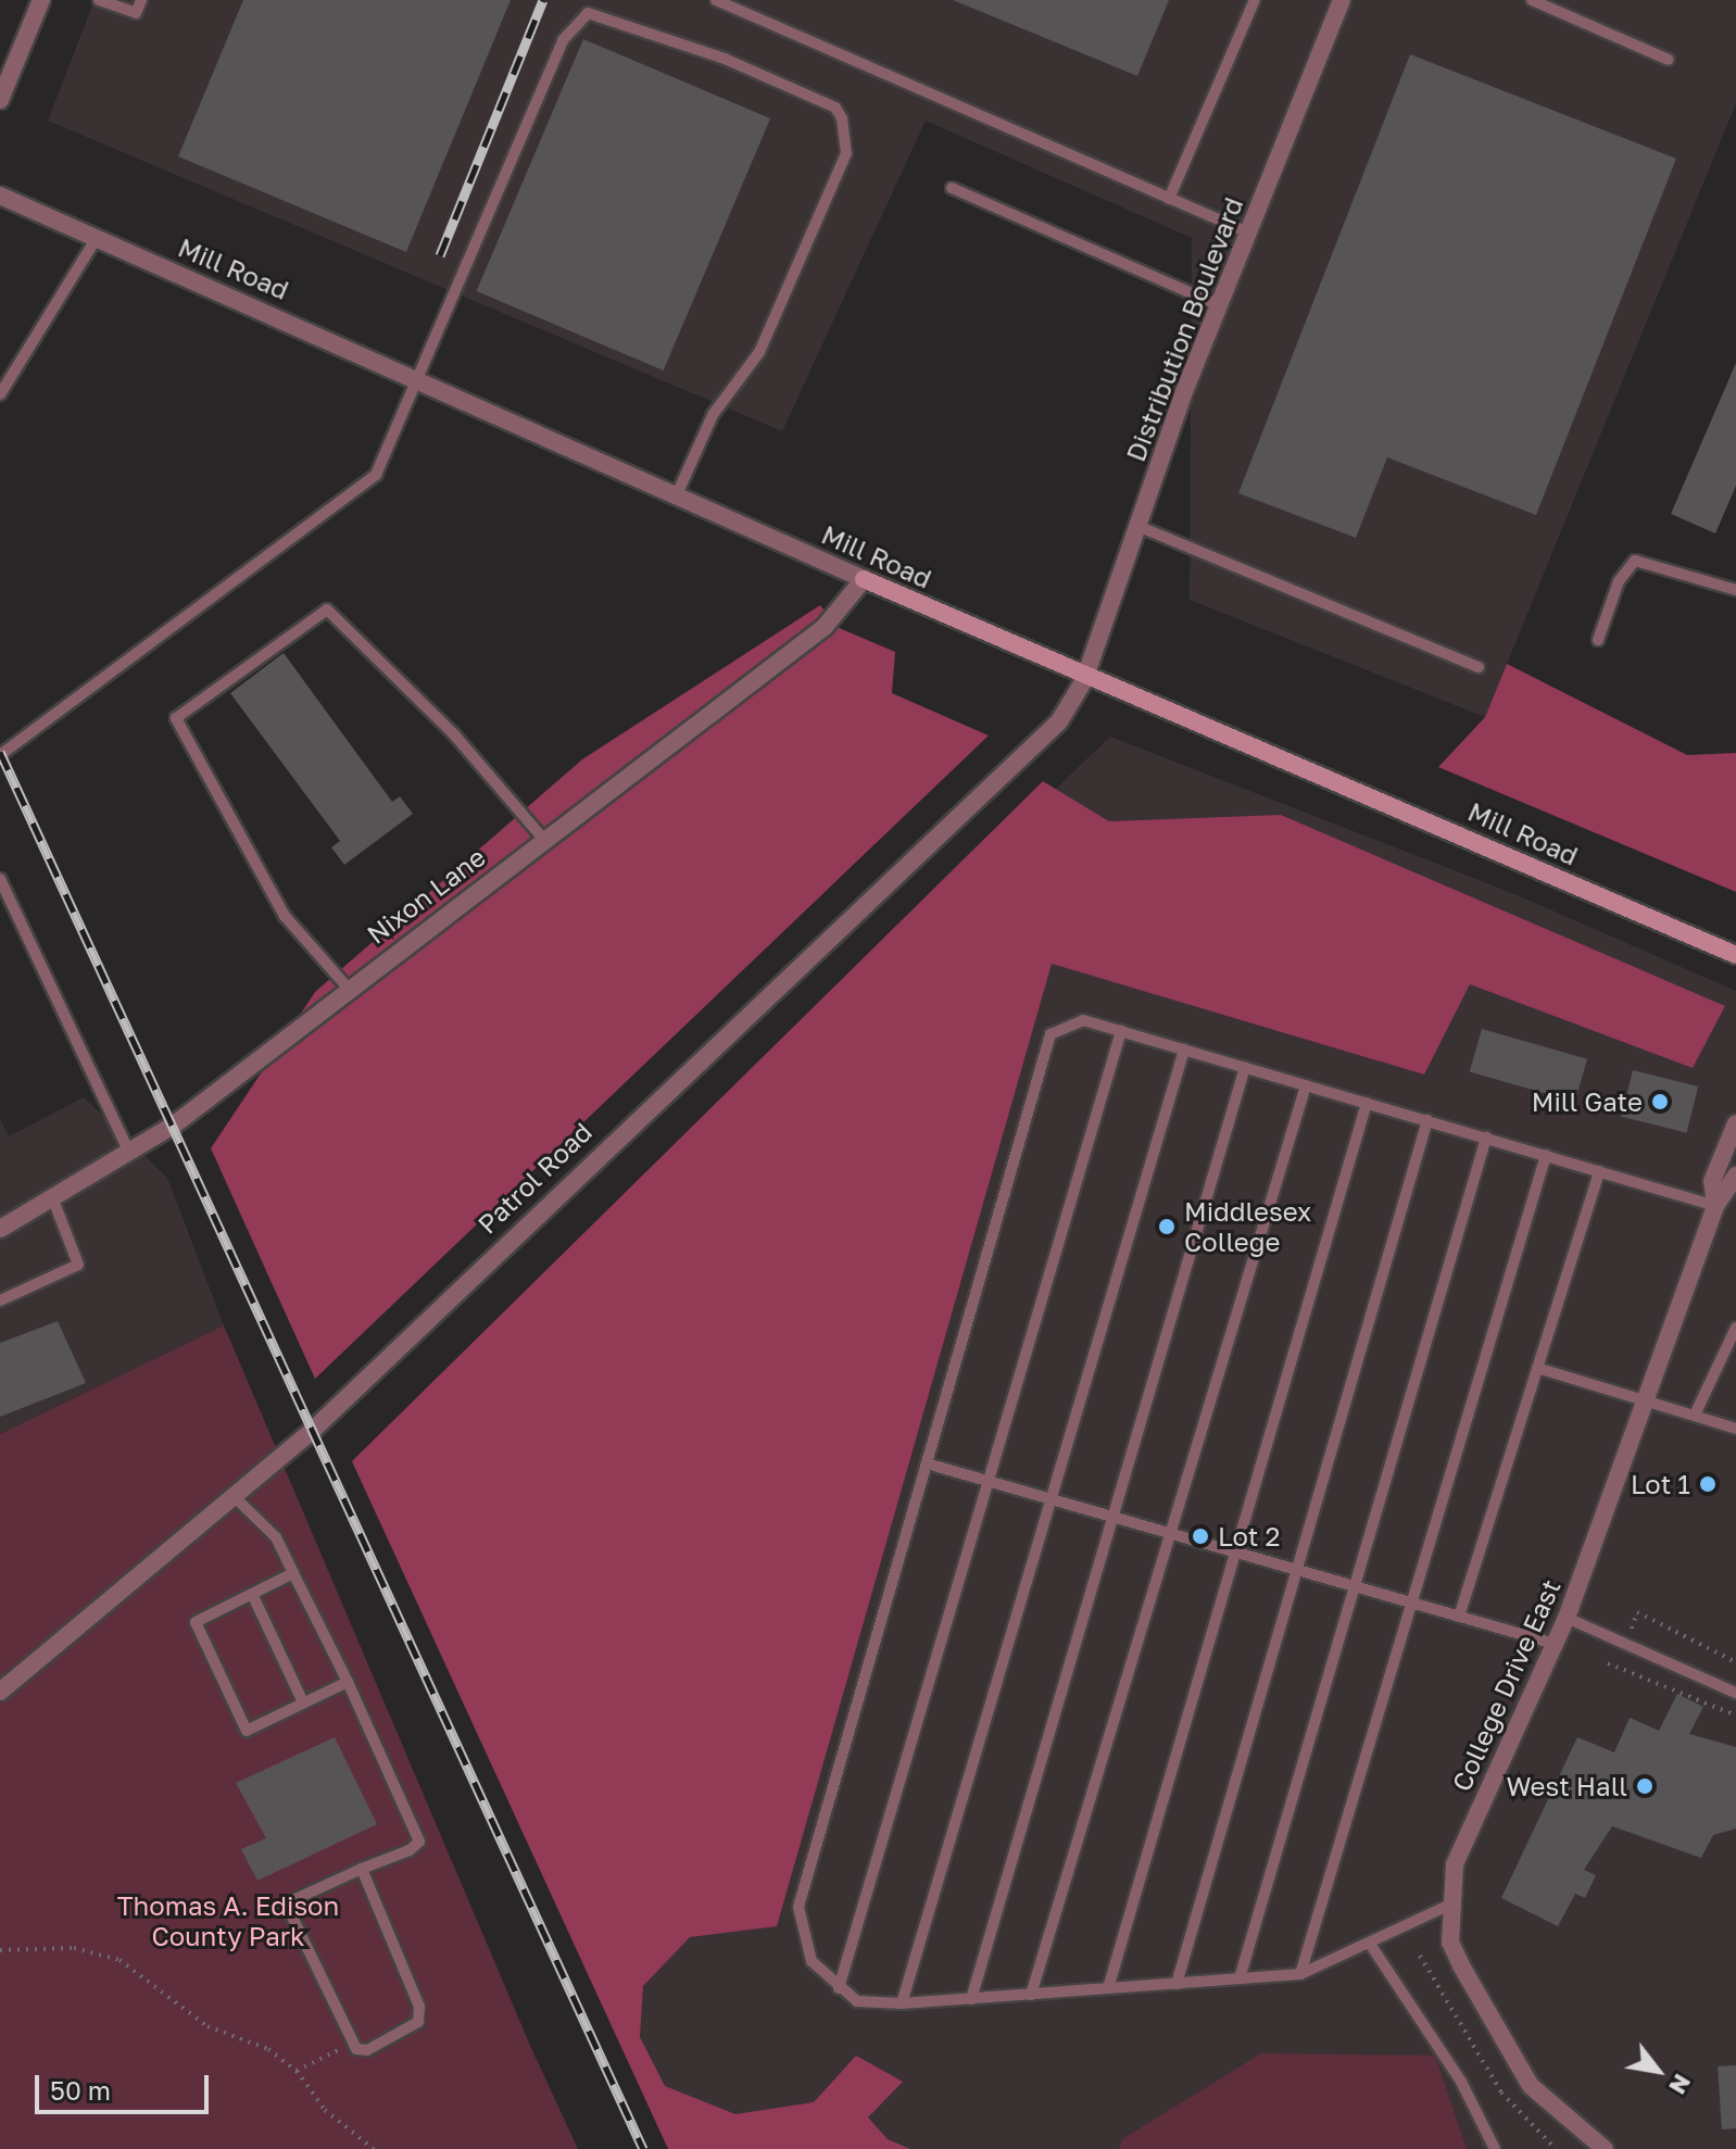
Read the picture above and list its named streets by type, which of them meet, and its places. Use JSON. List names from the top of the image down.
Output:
{
  "streets": {
    "street": [
      "Mill Road",
      "Distribution Boulevard",
      "Nixon Lane",
      "Patrol Road",
      "College Drive East"
    ]
  },
  "crossings": [
    ["Mill Road", "Distribution Boulevard"],
    ["Mill Road", "Nixon Lane"],
    ["Mill Road", "Patrol Road"],
    ["Distribution Boulevard", "Patrol Road"]
  ],
  "parks": ["Thomas A. Edison County Park"],
  "places": [
    "Mill Gate",
    "Middlesex College",
    "Lot 1",
    "Lot 2",
    "West Hall"
  ],
  "scale_bar": "50 m",
  "north": "bottom right"
}
